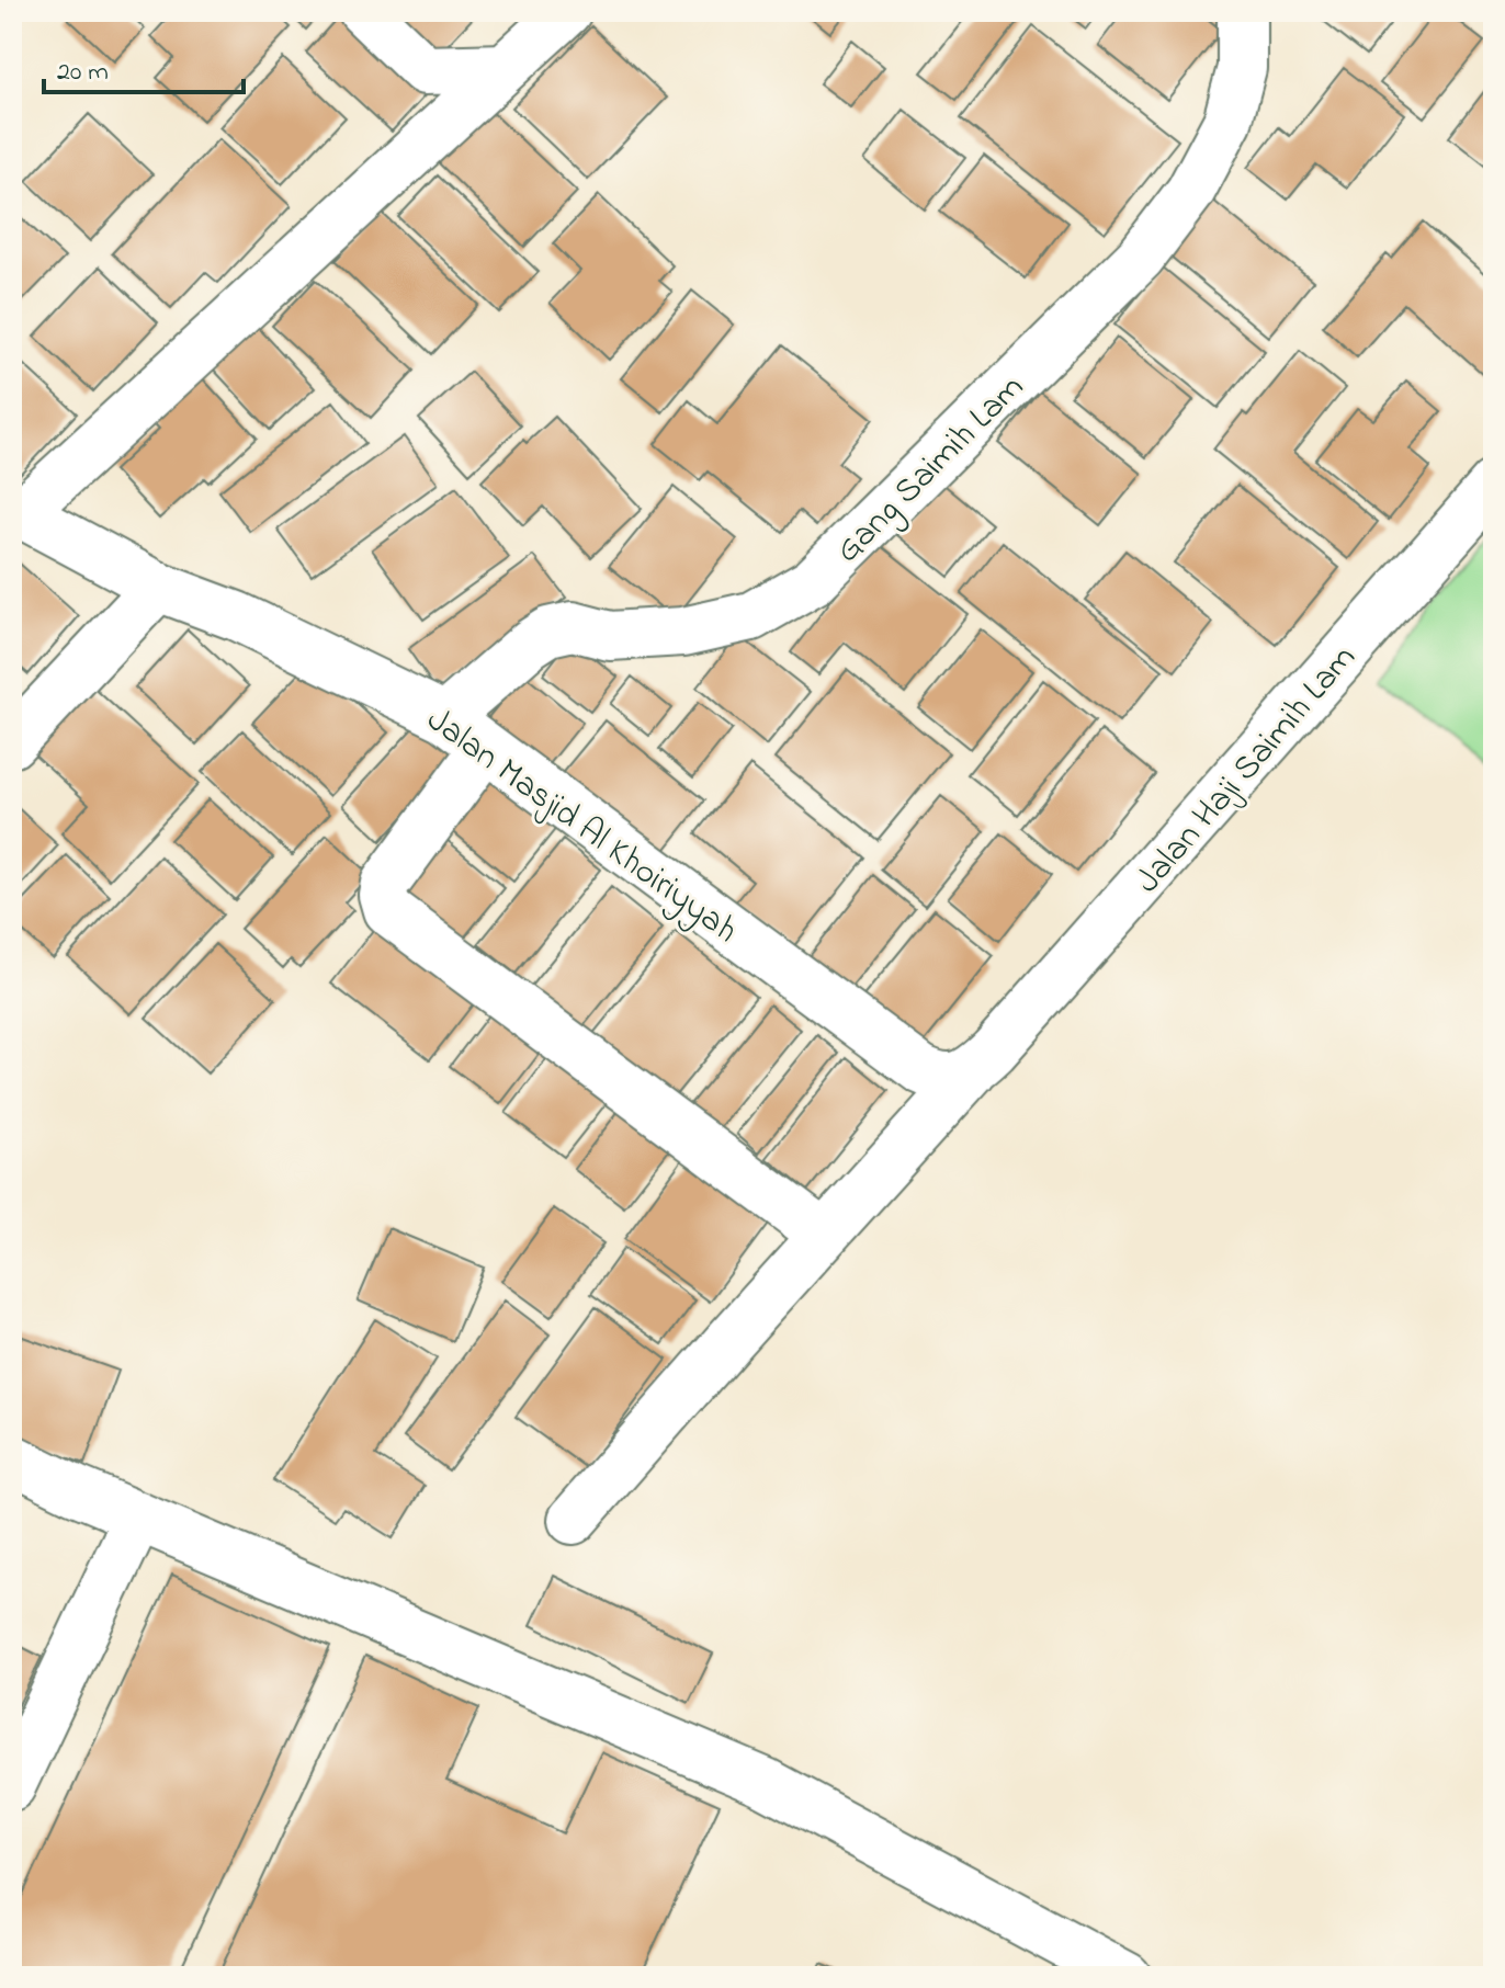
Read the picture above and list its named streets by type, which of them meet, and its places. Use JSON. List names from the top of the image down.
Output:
{
  "streets": {
    "street": ["Gang Saimih Lam", "Jalan Haji Saimih Lam", "Jalan Masjid Al Khoiriyyah"]
  },
  "crossings": [
    ["Gang Saimih Lam", "Jalan Masjid Al Khoiriyyah"],
    ["Jalan Haji Saimih Lam", "Jalan Masjid Al Khoiriyyah"]
  ],
  "scale_bar": "20 m"
}
